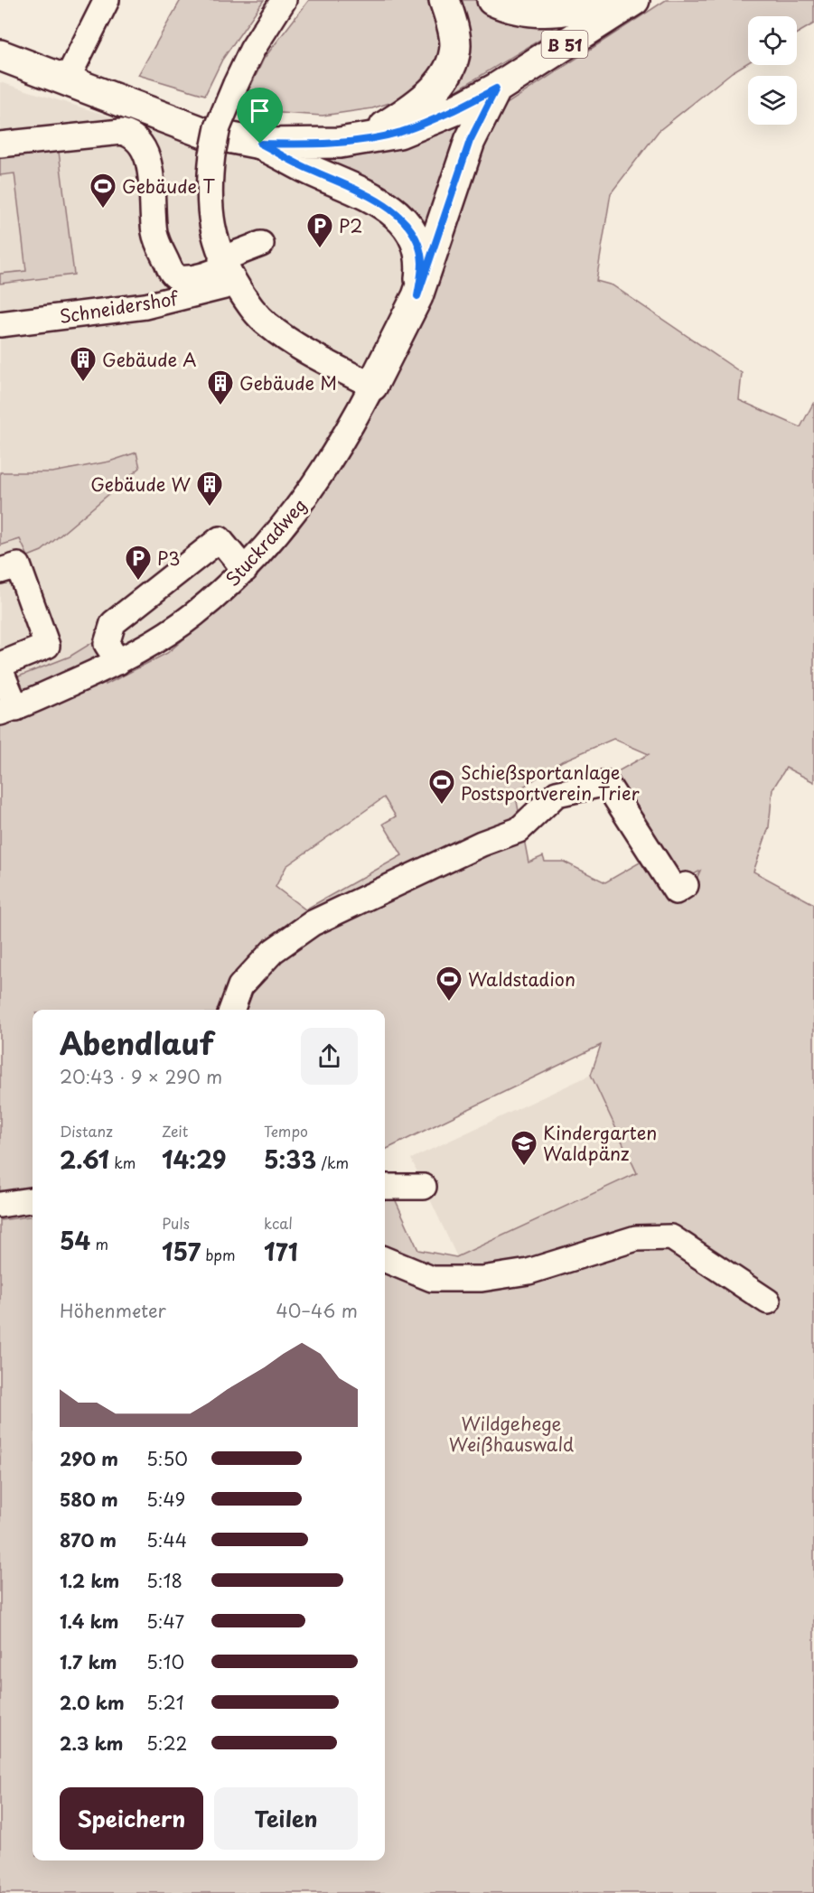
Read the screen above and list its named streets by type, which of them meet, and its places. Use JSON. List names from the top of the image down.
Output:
{
  "streets": {
    "main road": ["B 51"],
    "street": ["Schneidershof", "Stuckradweg"]
  },
  "parks": ["Wildgehege Weißhauswald"],
  "places": {
    "sports": ["Gebäude T", "Schießsportanlage Postsportverein Trier", "Waldstadion"],
    "parking": ["P2", "P3"],
    "building": ["Gebäude A", "Gebäude M", "Gebäude W"],
    "school or university": ["Kindergarten Waldpänz"]
  },
  "page": {
    "heading": ["Abendlauf", "20:43 · 9 × 290 m"],
    "stats": [
      ["Distanz", "2.61 km"],
      ["Zeit", "14:29"],
      ["Tempo", "5:33 /km"],
      ["54 m"],
      ["Puls", "157 bpm"],
      ["kcal", "171"]
    ],
    "chart": ["Höhenmeter", "40–46 m"],
    "list": [
      {
        "name": "290 m",
        "note": "5:50"
      },
      {
        "name": "580 m",
        "note": "5:49"
      },
      {
        "name": "870 m",
        "note": "5:44"
      },
      {
        "name": "1.2 km",
        "note": "5:18"
      },
      {
        "name": "1.4 km",
        "note": "5:47"
      },
      {
        "name": "1.7 km",
        "note": "5:10"
      },
      {
        "name": "2.0 km",
        "note": "5:21"
      },
      {
        "name": "2.3 km",
        "note": "5:22"
      }
    ],
    "buttons": ["Speichern", "Teilen"]
  }
}
